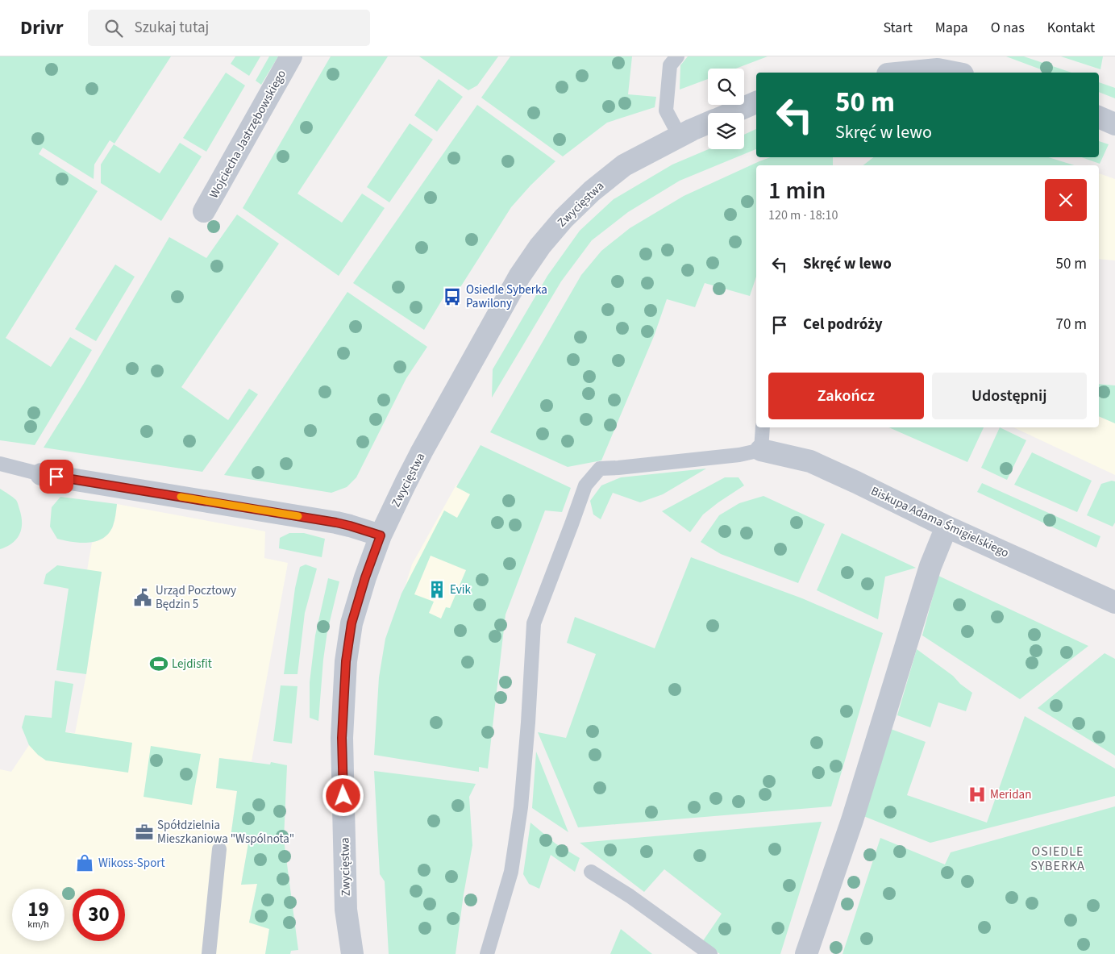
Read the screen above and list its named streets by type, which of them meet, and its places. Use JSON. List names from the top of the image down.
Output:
{
  "streets": {
    "street": ["Wojciecha Jastrzębowskiego", "Zwycięstwa", "Biskupa Adama Śmigielskiego"]
  },
  "districts": ["OSIEDLE SYBERKA"],
  "places": {
    "bus stop": ["Osiedle Syberka Pawilony"],
    "building": ["Evik"],
    "public building": ["Urząd Pocztowy Będzin 5"],
    "sports": ["Lejdisfit"],
    "hospital": ["Meridan"],
    "office": ["Spółdzielnia Mieszkaniowa \"Wspólnota\""],
    "shop": ["Wikoss-Sport"]
  },
  "page": {
    "header": "Drivr",
    "search": "Szukaj tutaj",
    "nav": [
      "Start",
      "Mapa",
      "O nas",
      "Kontakt"
    ],
    "turn": ["50 m", "Skręć w lewo"],
    "heading": ["1 min", "120 m · 18:10"],
    "list": [
      {
        "name": "Skręć w lewo",
        "value": "50 m"
      },
      {
        "name": "Cel podróży",
        "value": "70 m"
      }
    ],
    "buttons": ["Zakończ", "Udostępnij"],
    "speed": "19 km/h",
    "limit": "30"
  }
}
